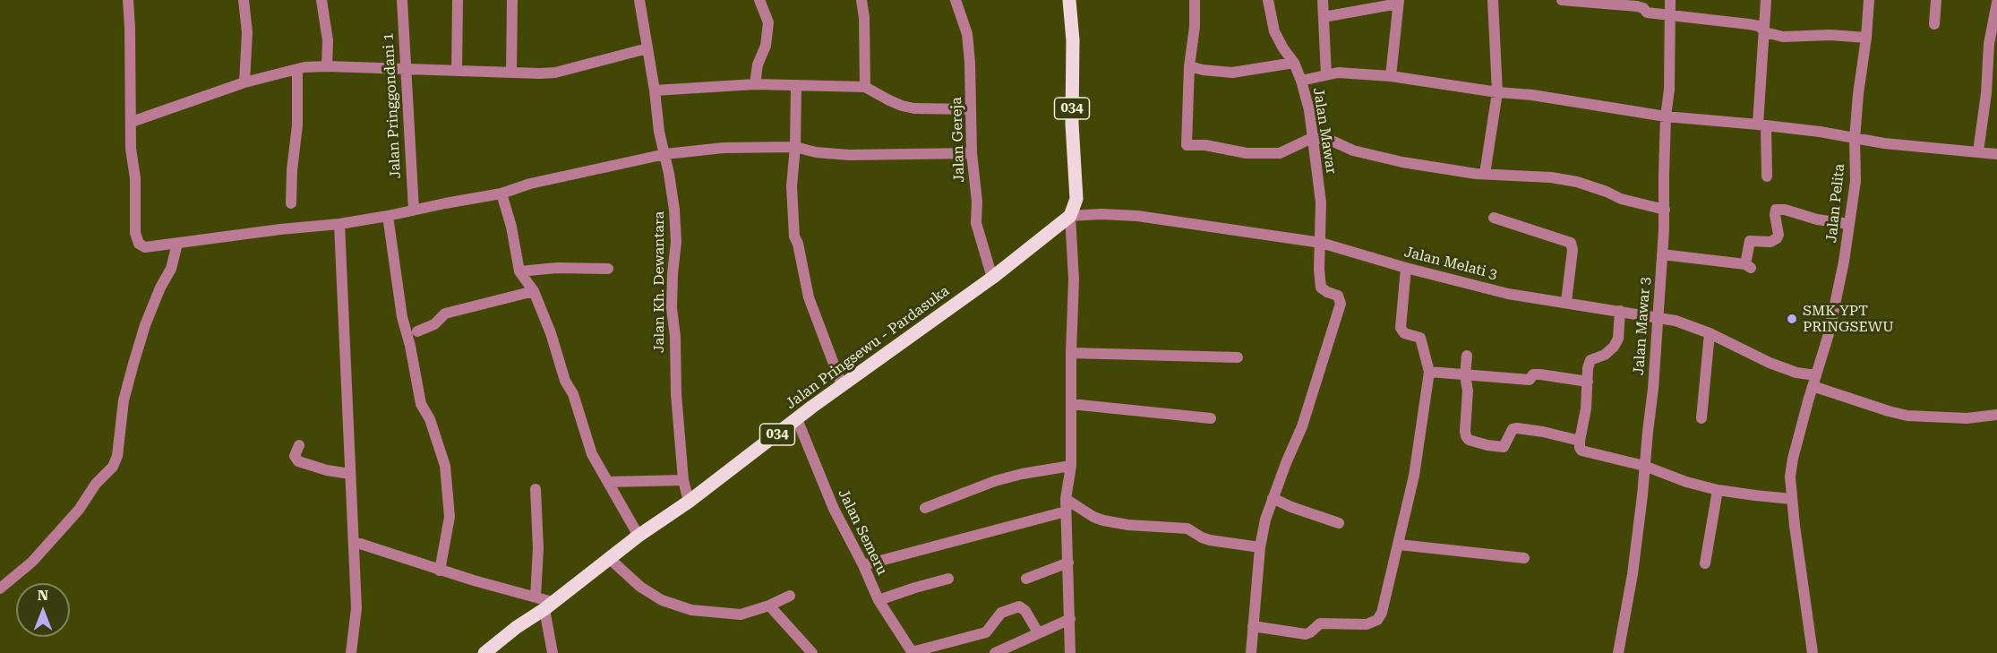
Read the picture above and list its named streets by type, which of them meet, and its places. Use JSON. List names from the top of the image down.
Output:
{
  "streets": {
    "main road": ["034", "Jalan Pringsewu - Pardasuka"],
    "street": [
      "Jalan Pringgondani 1",
      "Jalan Mawar",
      "Jalan Gereja",
      "Jalan Pelita",
      "Jalan Melati 3",
      "Jalan Kh. Dewantara",
      "Jalan Mawar 3",
      "Jalan Semeru"
    ]
  },
  "crossings": [
    ["034", "Jalan Melati 3"],
    ["034", "Jalan Pringsewu - Pardasuka"],
    ["Jalan Mawar", "Jalan Melati 3"],
    ["Jalan Gereja", "Jalan Pringsewu - Pardasuka"],
    ["Jalan Pelita", "Jalan Melati 3"],
    ["Jalan Melati 3", "Jalan Mawar 3"],
    ["Jalan Melati 3", "Jalan Pringsewu - Pardasuka"],
    ["Jalan Kh. Dewantara", "Jalan Pringsewu - Pardasuka"],
    ["Jalan Pringsewu - Pardasuka", "Jalan Semeru"]
  ],
  "places": ["SMK YPT PRINGSEWU"],
  "north": "top"
}
